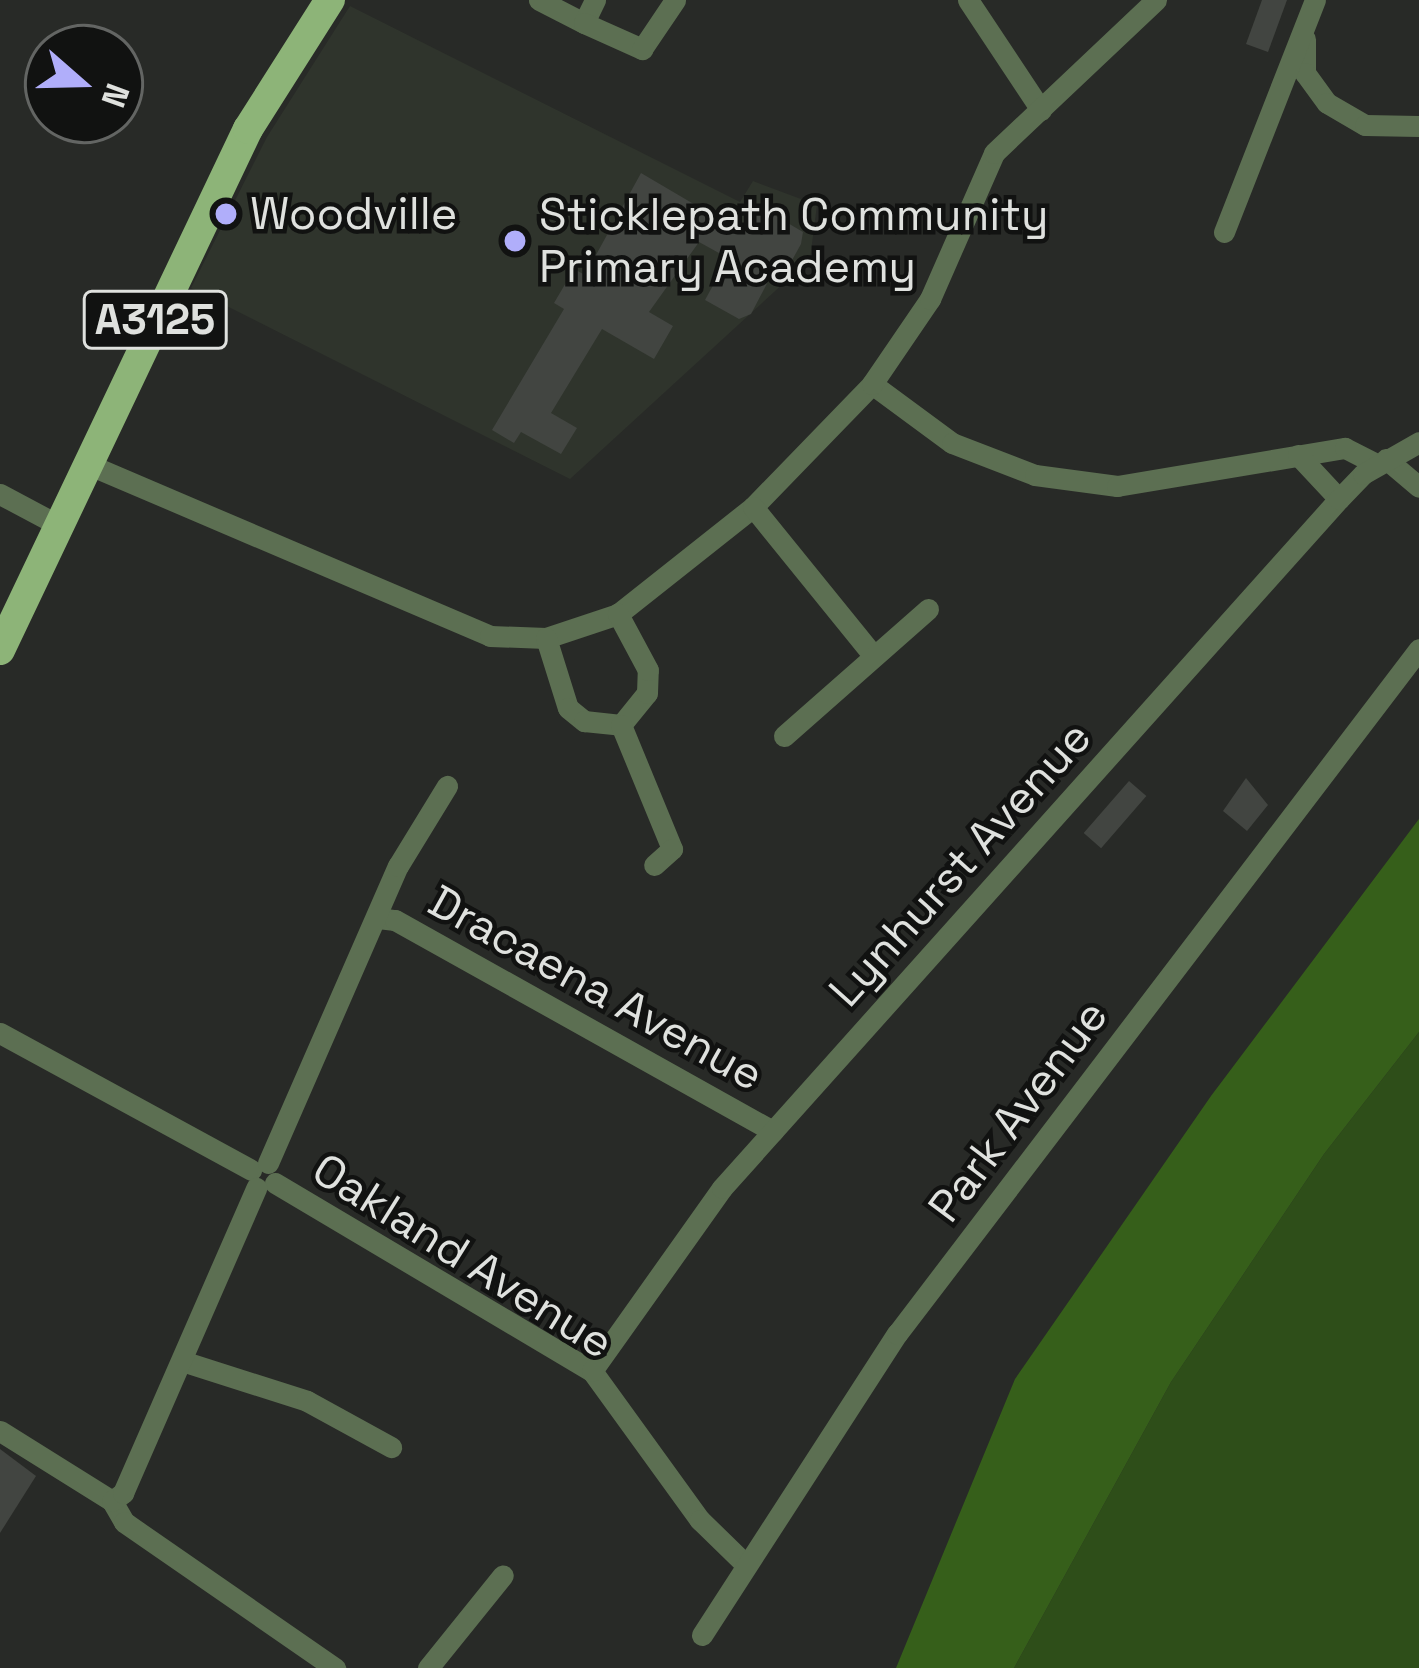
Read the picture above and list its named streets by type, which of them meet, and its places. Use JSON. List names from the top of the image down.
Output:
{
  "streets": {
    "main road": ["A3125"],
    "street": [
      "Lynhurst Avenue",
      "Dracaena Avenue",
      "Park Avenue",
      "Oakland Avenue"
    ]
  },
  "crossings": [
    ["Lynhurst Avenue", "Dracaena Avenue"],
    ["Lynhurst Avenue", "Oakland Avenue"],
    ["Park Avenue", "Oakland Avenue"]
  ],
  "places": ["Woodville", "Sticklepath Community Primary Academy"],
  "north": "right"
}
